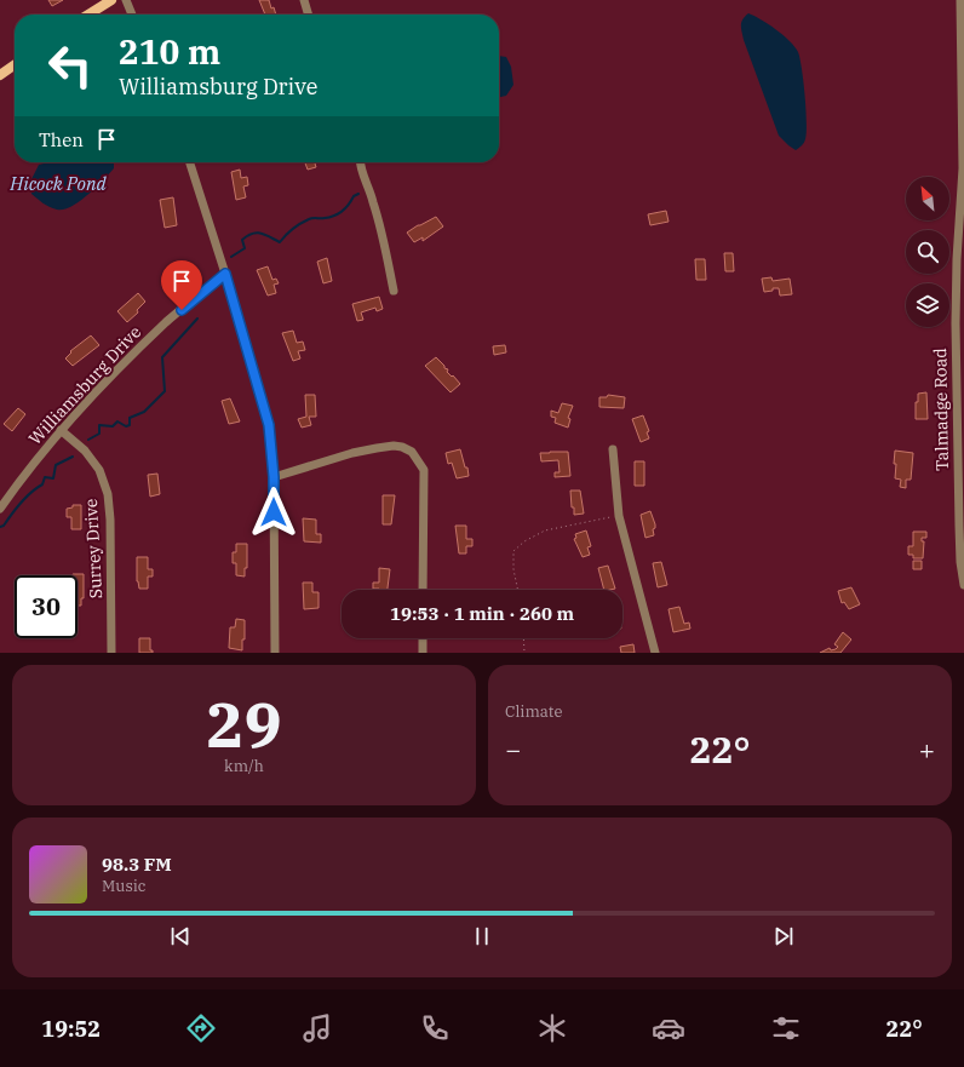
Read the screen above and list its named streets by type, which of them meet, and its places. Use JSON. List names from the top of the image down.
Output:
{
  "streets": {
    "street": ["Williamsburg Drive", "Talmadge Road", "Surrey Drive"]
  },
  "crossings": [
    ["Williamsburg Drive", "Surrey Drive"]
  ],
  "water": ["Hicock Pond"],
  "north": "top left",
  "page": {
    "turn": ["210 m", "Williamsburg Drive"],
    "then": "Then",
    "limit": "30",
    "trip": "19:53 · 1 min · 260 m",
    "tile": [
      ["29", "km/h"],
      "Climate"
    ],
    "heat": ["−", "22°", "+"],
    "song": ["98.3 FM", "Music"],
    "tabs": ["19:52", "22°"]
  }
}
